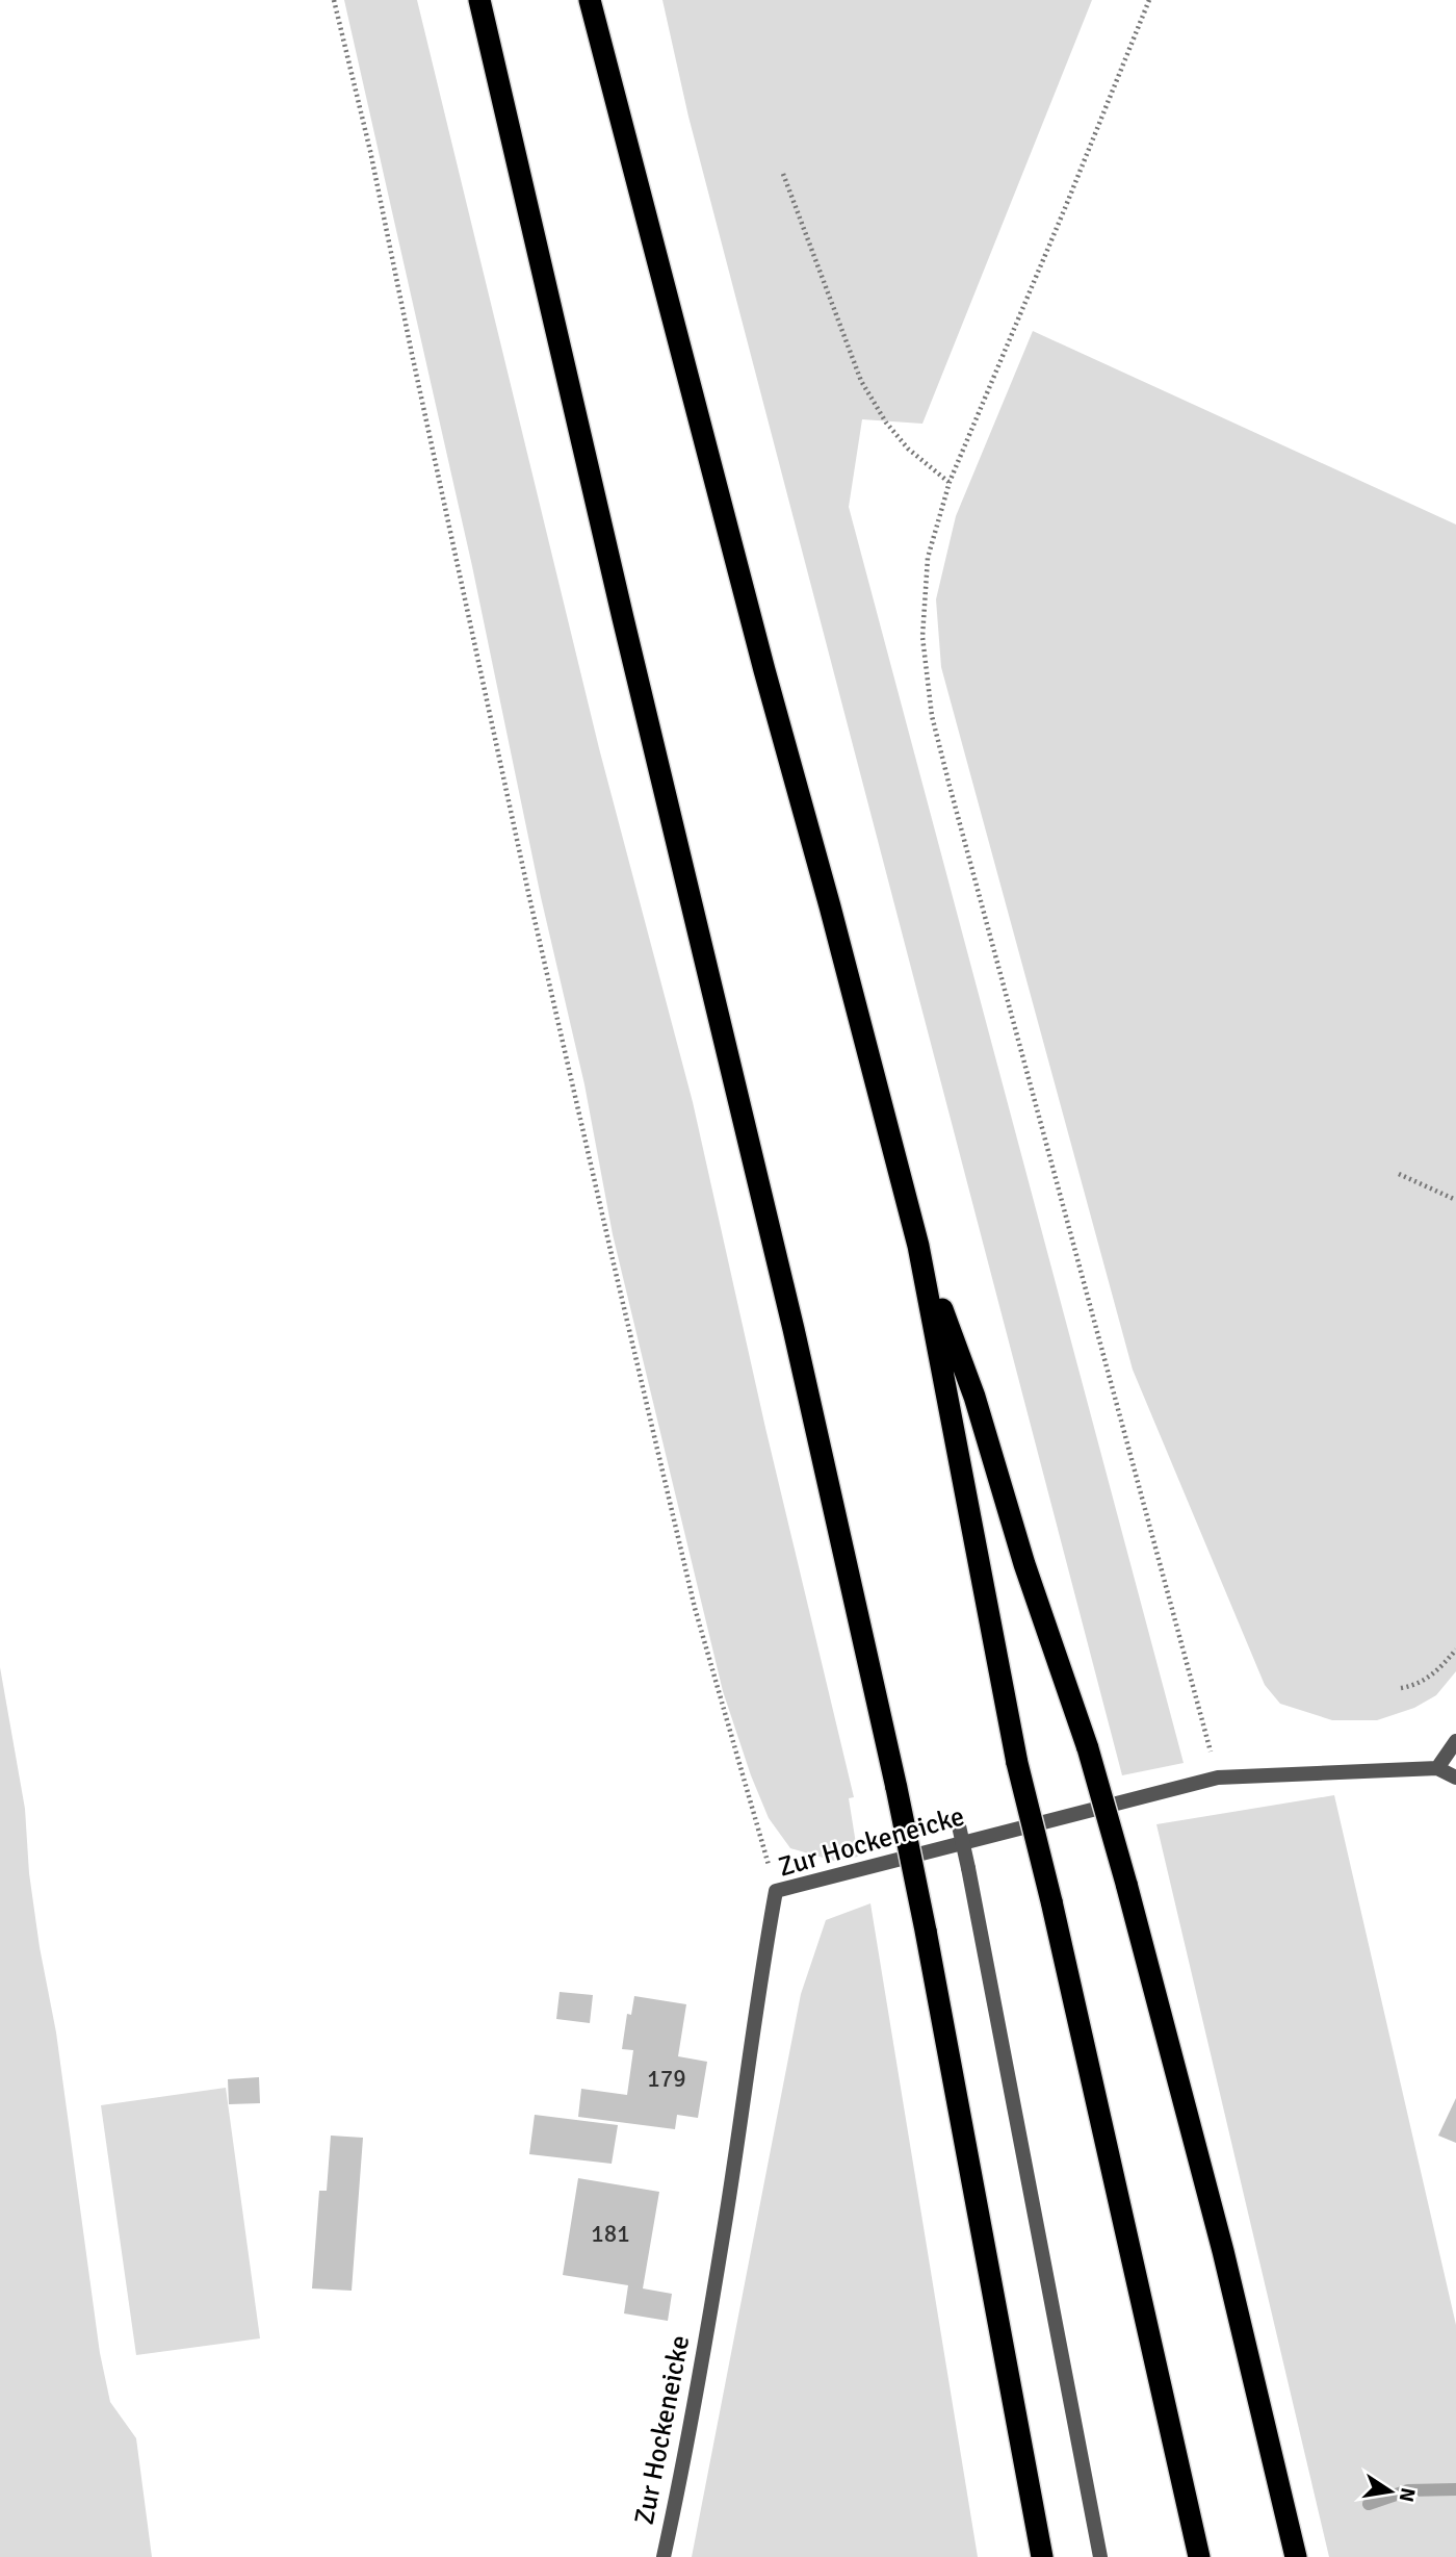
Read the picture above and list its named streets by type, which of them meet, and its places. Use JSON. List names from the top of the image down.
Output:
{
  "streets": {
    "street": ["Zur Hockeneicke"]
  },
  "house_numbers": ["179", "181"],
  "north": "right"
}
